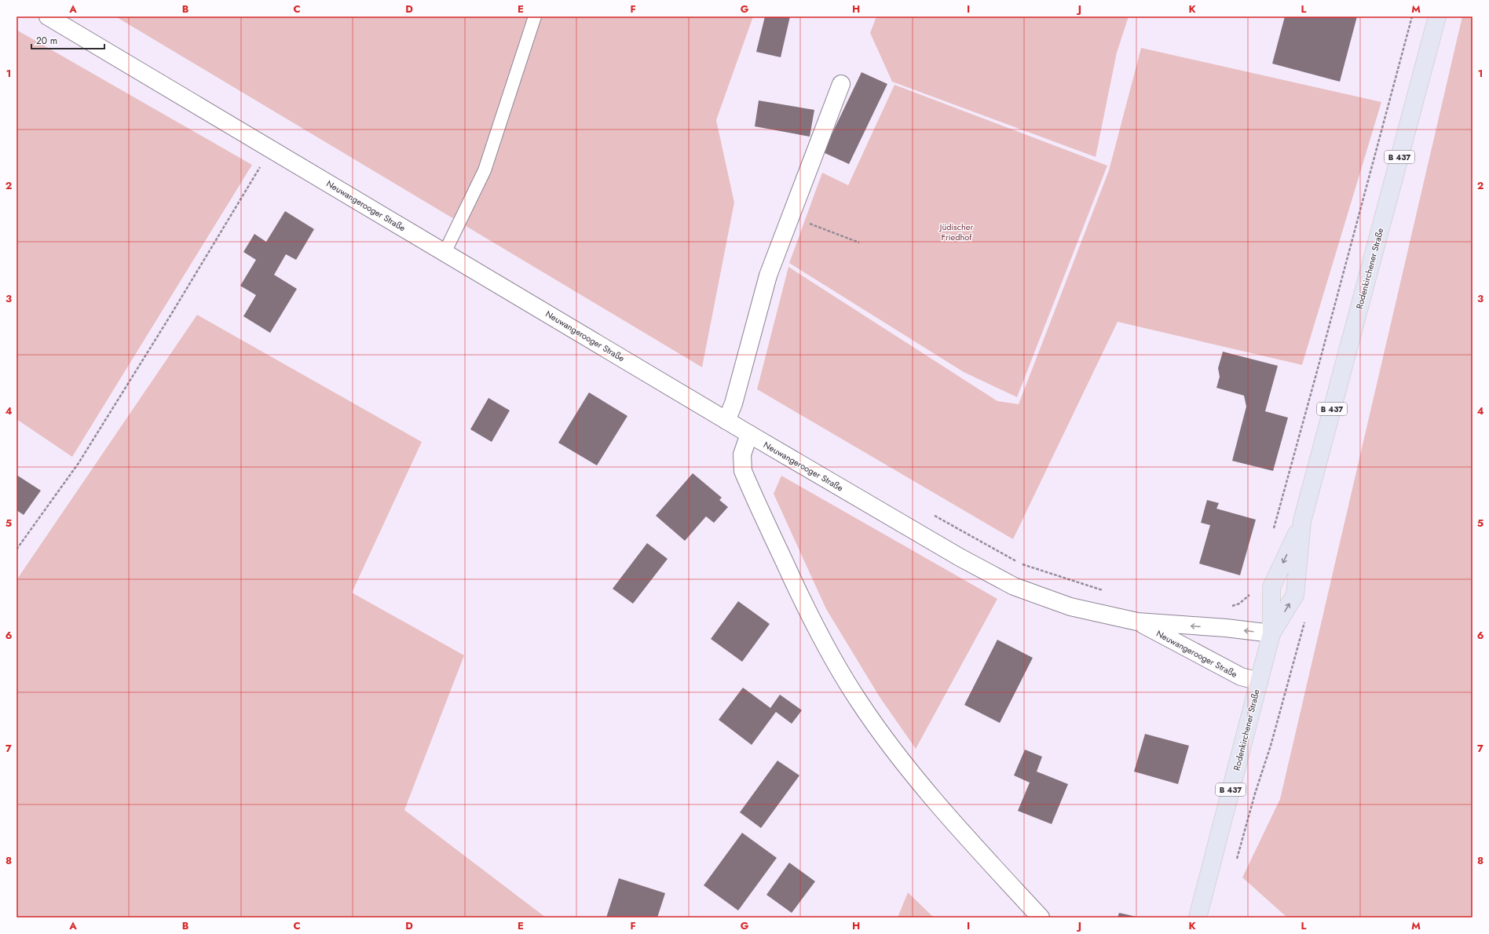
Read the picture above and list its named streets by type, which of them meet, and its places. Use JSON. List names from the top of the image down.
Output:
{
  "streets": {
    "main road": ["B 437", "Rodenkirchener Straße"],
    "street": ["Neuwangerooger Straße"]
  },
  "crossings": [
    ["Neuwangerooger Straße", "Rodenkirchener Straße"]
  ],
  "parks": ["Jüdischer Friedhof"],
  "scale_bar": "20 m",
  "grid": {
    "columns": [
      "A",
      "B",
      "C",
      "D",
      "E",
      "F",
      "G",
      "H",
      "I",
      "J",
      "K",
      "L",
      "M"
    ],
    "rows": [
      "1",
      "2",
      "3",
      "4",
      "5",
      "6",
      "7",
      "8"
    ]
  }
}
